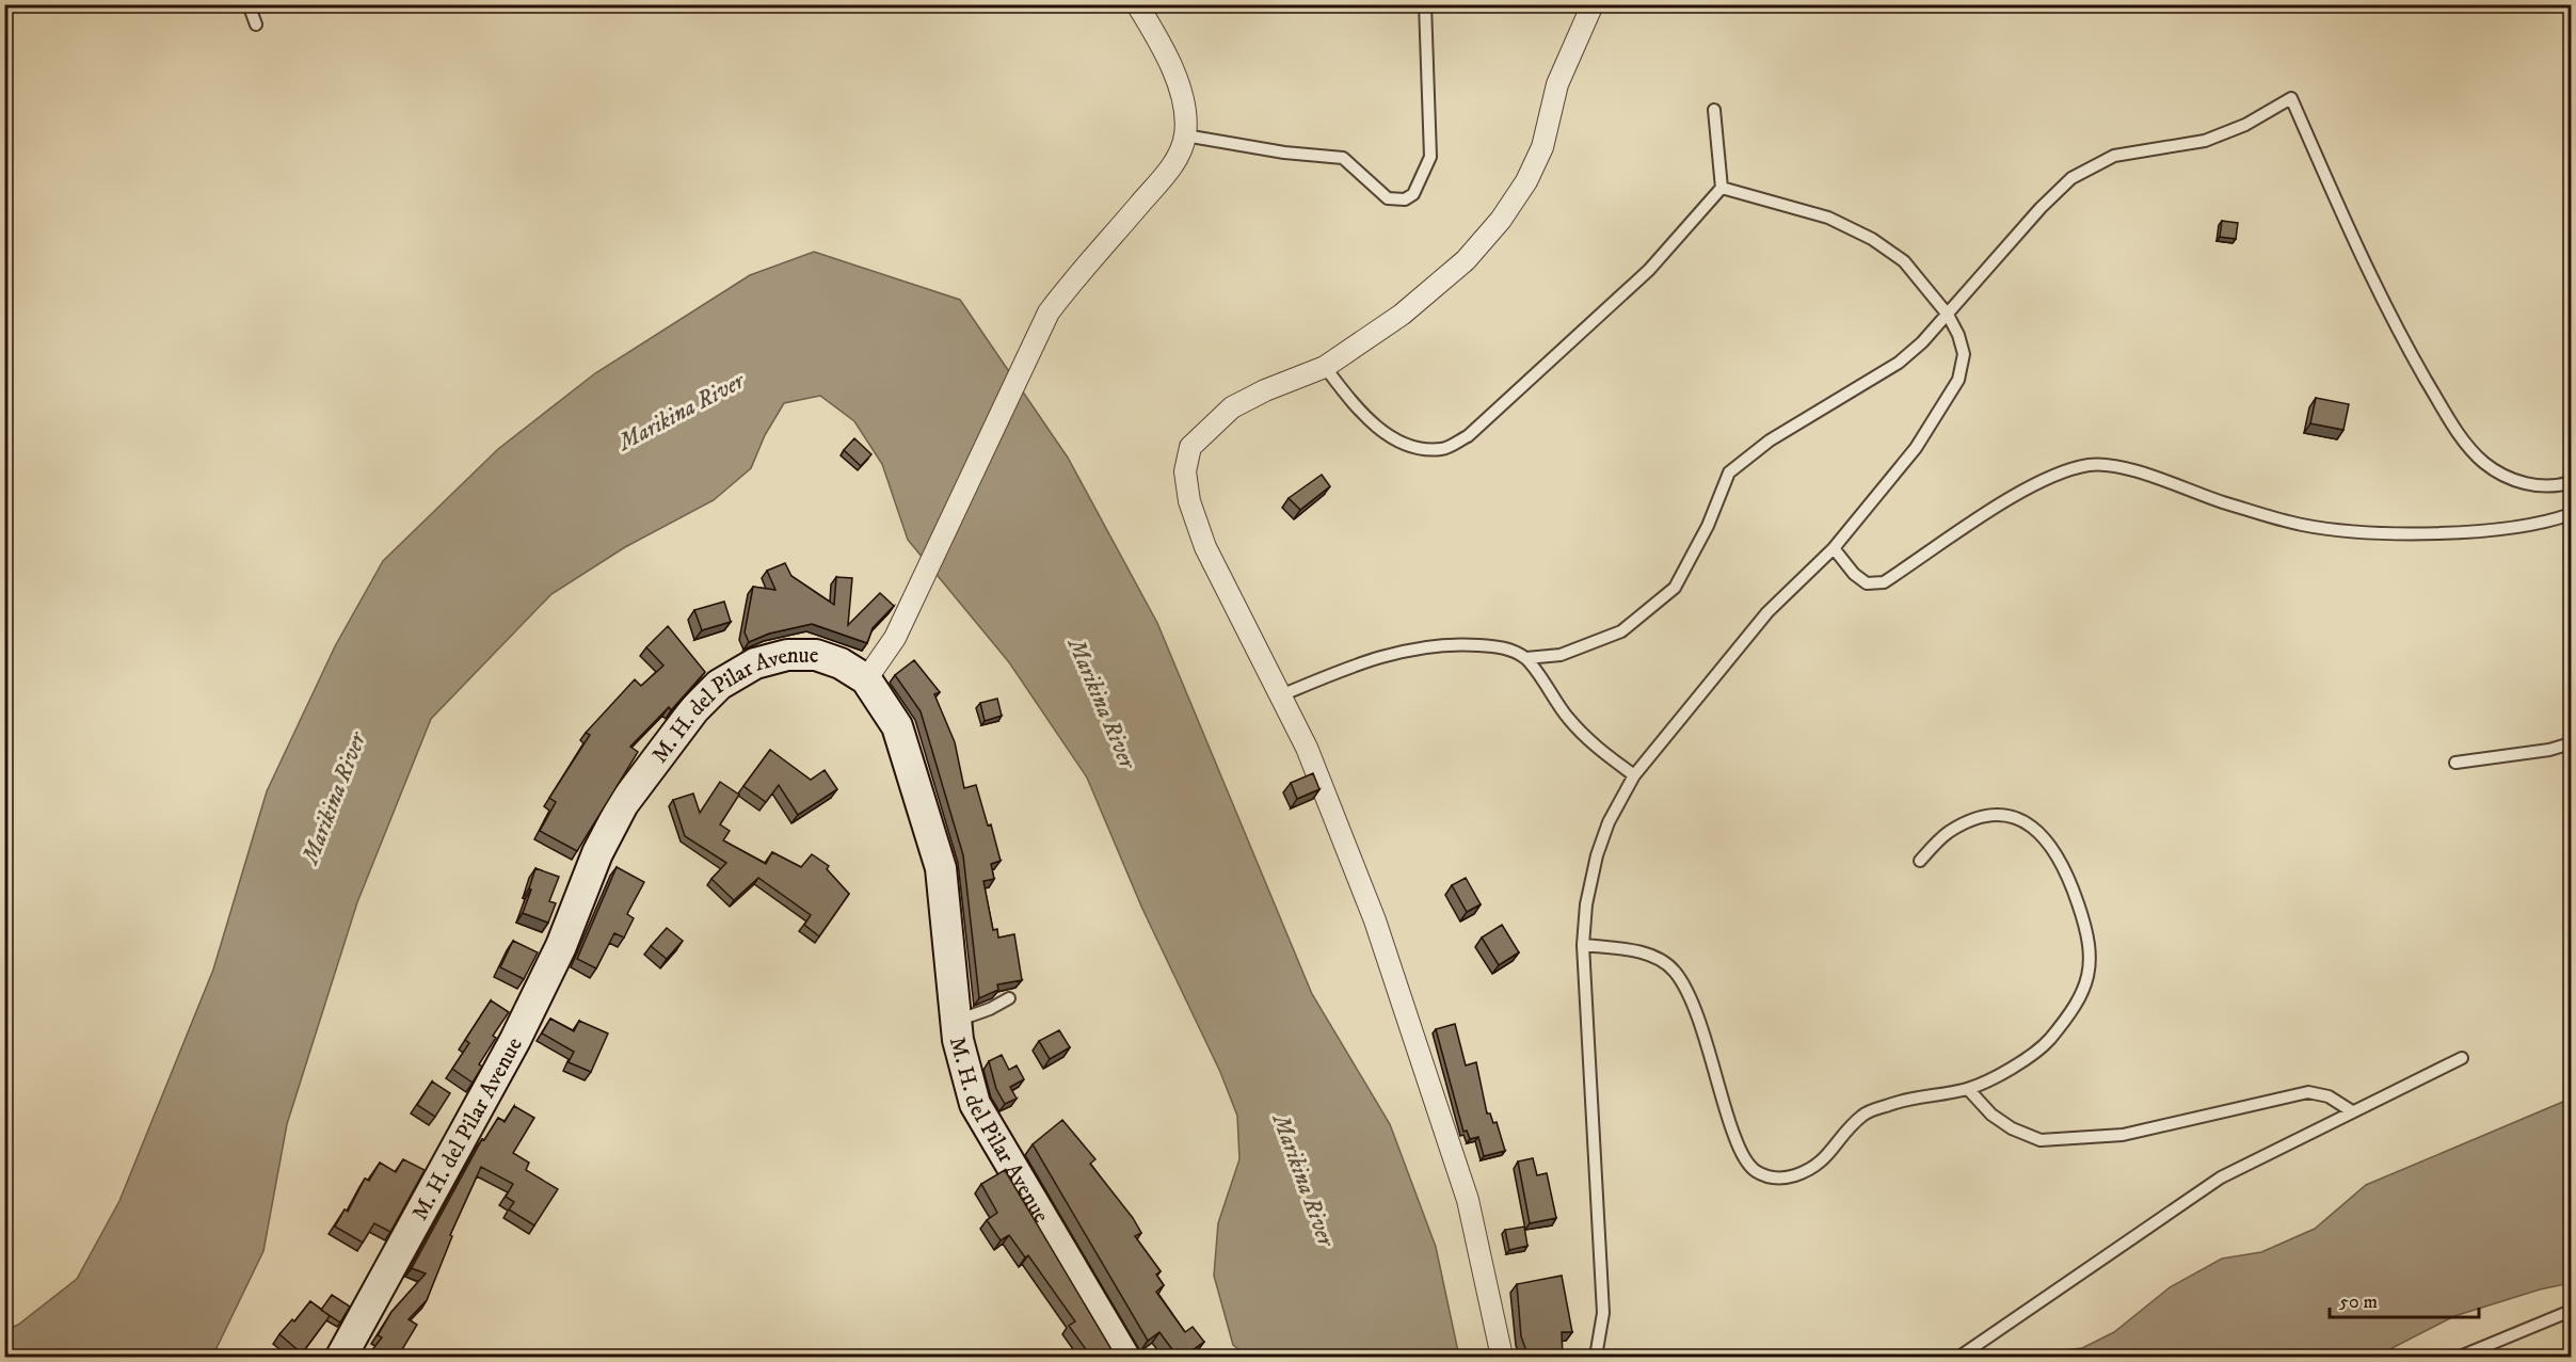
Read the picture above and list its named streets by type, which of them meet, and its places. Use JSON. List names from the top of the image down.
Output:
{
  "streets": {
    "street": ["M. H. del Pilar Avenue"]
  },
  "water": ["Marikina River"],
  "scale_bar": "50 m"
}
